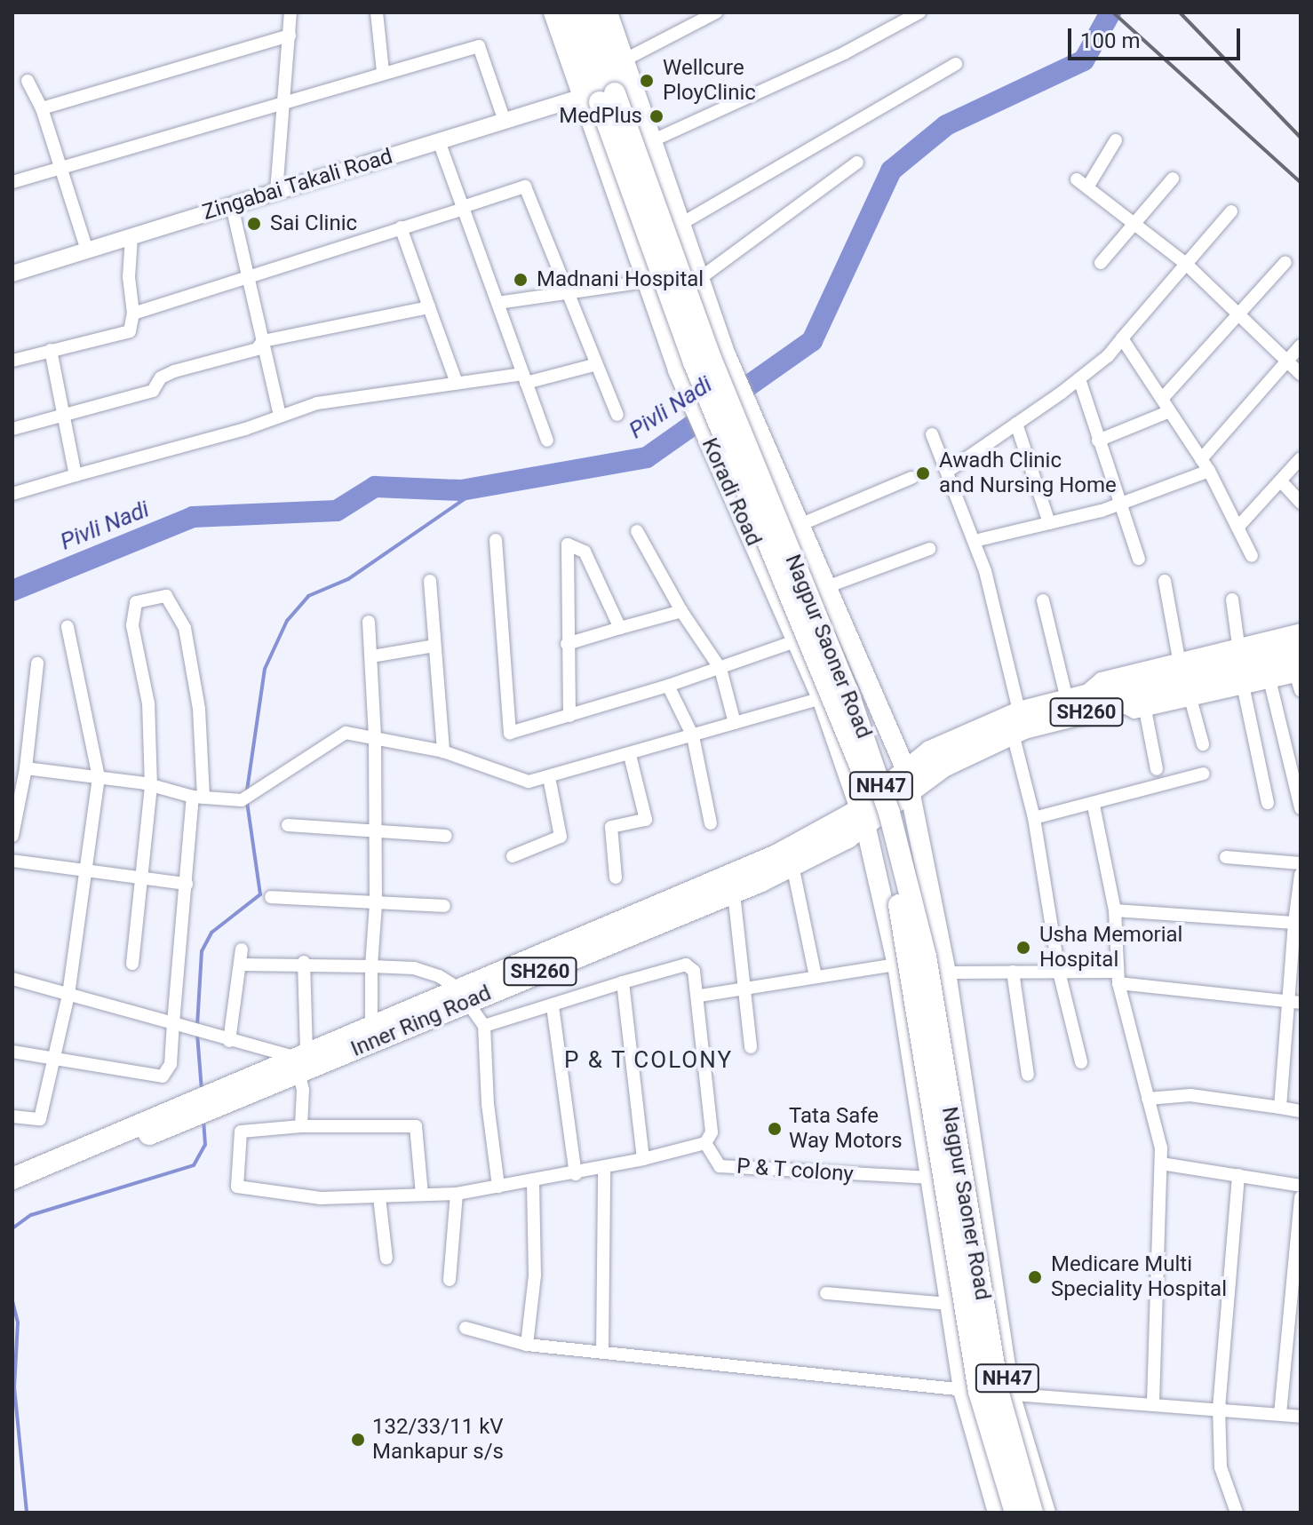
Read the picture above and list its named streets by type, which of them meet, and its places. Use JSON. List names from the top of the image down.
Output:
{
  "streets": {
    "highway": [
      "Koradi Road",
      "Nagpur Saoner Road",
      "SH260",
      "NH47",
      "Inner Ring Road"
    ],
    "street": ["Zingabai Takali Road", "P & T colony"]
  },
  "crossings": [
    ["Zingabai Takali Road", "Koradi Road"],
    ["Zingabai Takali Road", "Nagpur Saoner Road"],
    ["Koradi Road", "Nagpur Saoner Road"],
    ["Koradi Road", "SH260"],
    ["Koradi Road", "NH47"],
    ["Koradi Road", "Inner Ring Road"],
    ["Koradi Road", "P & T colony"],
    ["SH260", "NH47"],
    ["SH260", "Inner Ring Road"]
  ],
  "districts": ["P & T COLONY"],
  "water": ["Pivli Nadi"],
  "places": [
    "Wellcure PloyClinic",
    "MedPlus",
    "Sai Clinic",
    "Madnani Hospital",
    "Awadh Clinic and Nursing Home",
    "Usha Memorial Hospital",
    "Tata Safe Way Motors",
    "Medicare Multi Speciality Hospital",
    "132/33/11 kV Mankapur s/s"
  ],
  "scale_bar": "100 m"
}
